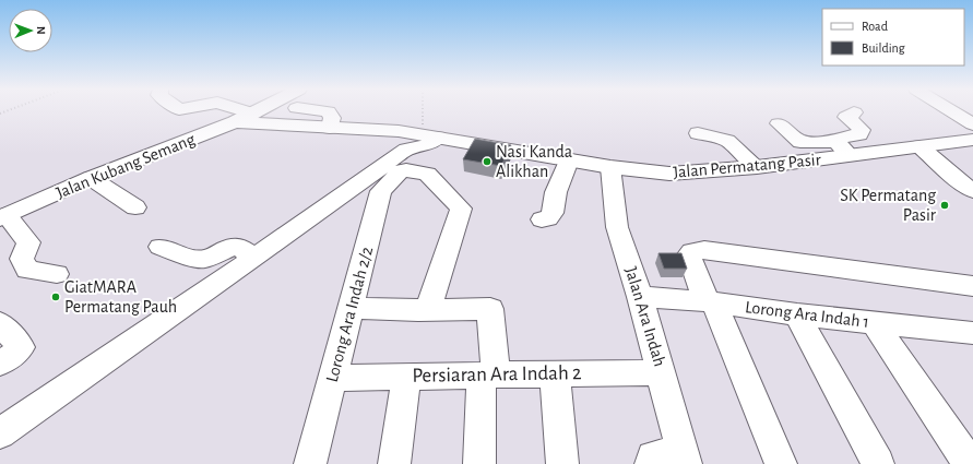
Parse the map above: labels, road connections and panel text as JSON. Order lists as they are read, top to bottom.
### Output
{
  "streets": {
    "main road": ["Jalan Kubang Semang", "Jalan Permatang Pasir"],
    "street": [
      "Lorong Ara Indah 2/2",
      "Lorong Ara Indah 1",
      "Jalan Ara Indah",
      "Persiaran Ara Indah 2"
    ]
  },
  "crossings": [
    ["Jalan Kubang Semang", "Jalan Permatang Pasir"],
    ["Jalan Permatang Pasir", "Jalan Ara Indah"],
    ["Lorong Ara Indah 2/2", "Persiaran Ara Indah 2"],
    ["Lorong Ara Indah 1", "Jalan Ara Indah"],
    ["Jalan Ara Indah", "Persiaran Ara Indah 2"]
  ],
  "places": ["Nasi Kanda Alikhan", "SK Permatang Pasir", "GiatMARA Permatang Pauh"],
  "legend": ["Road", "Building"],
  "north": "right"
}
